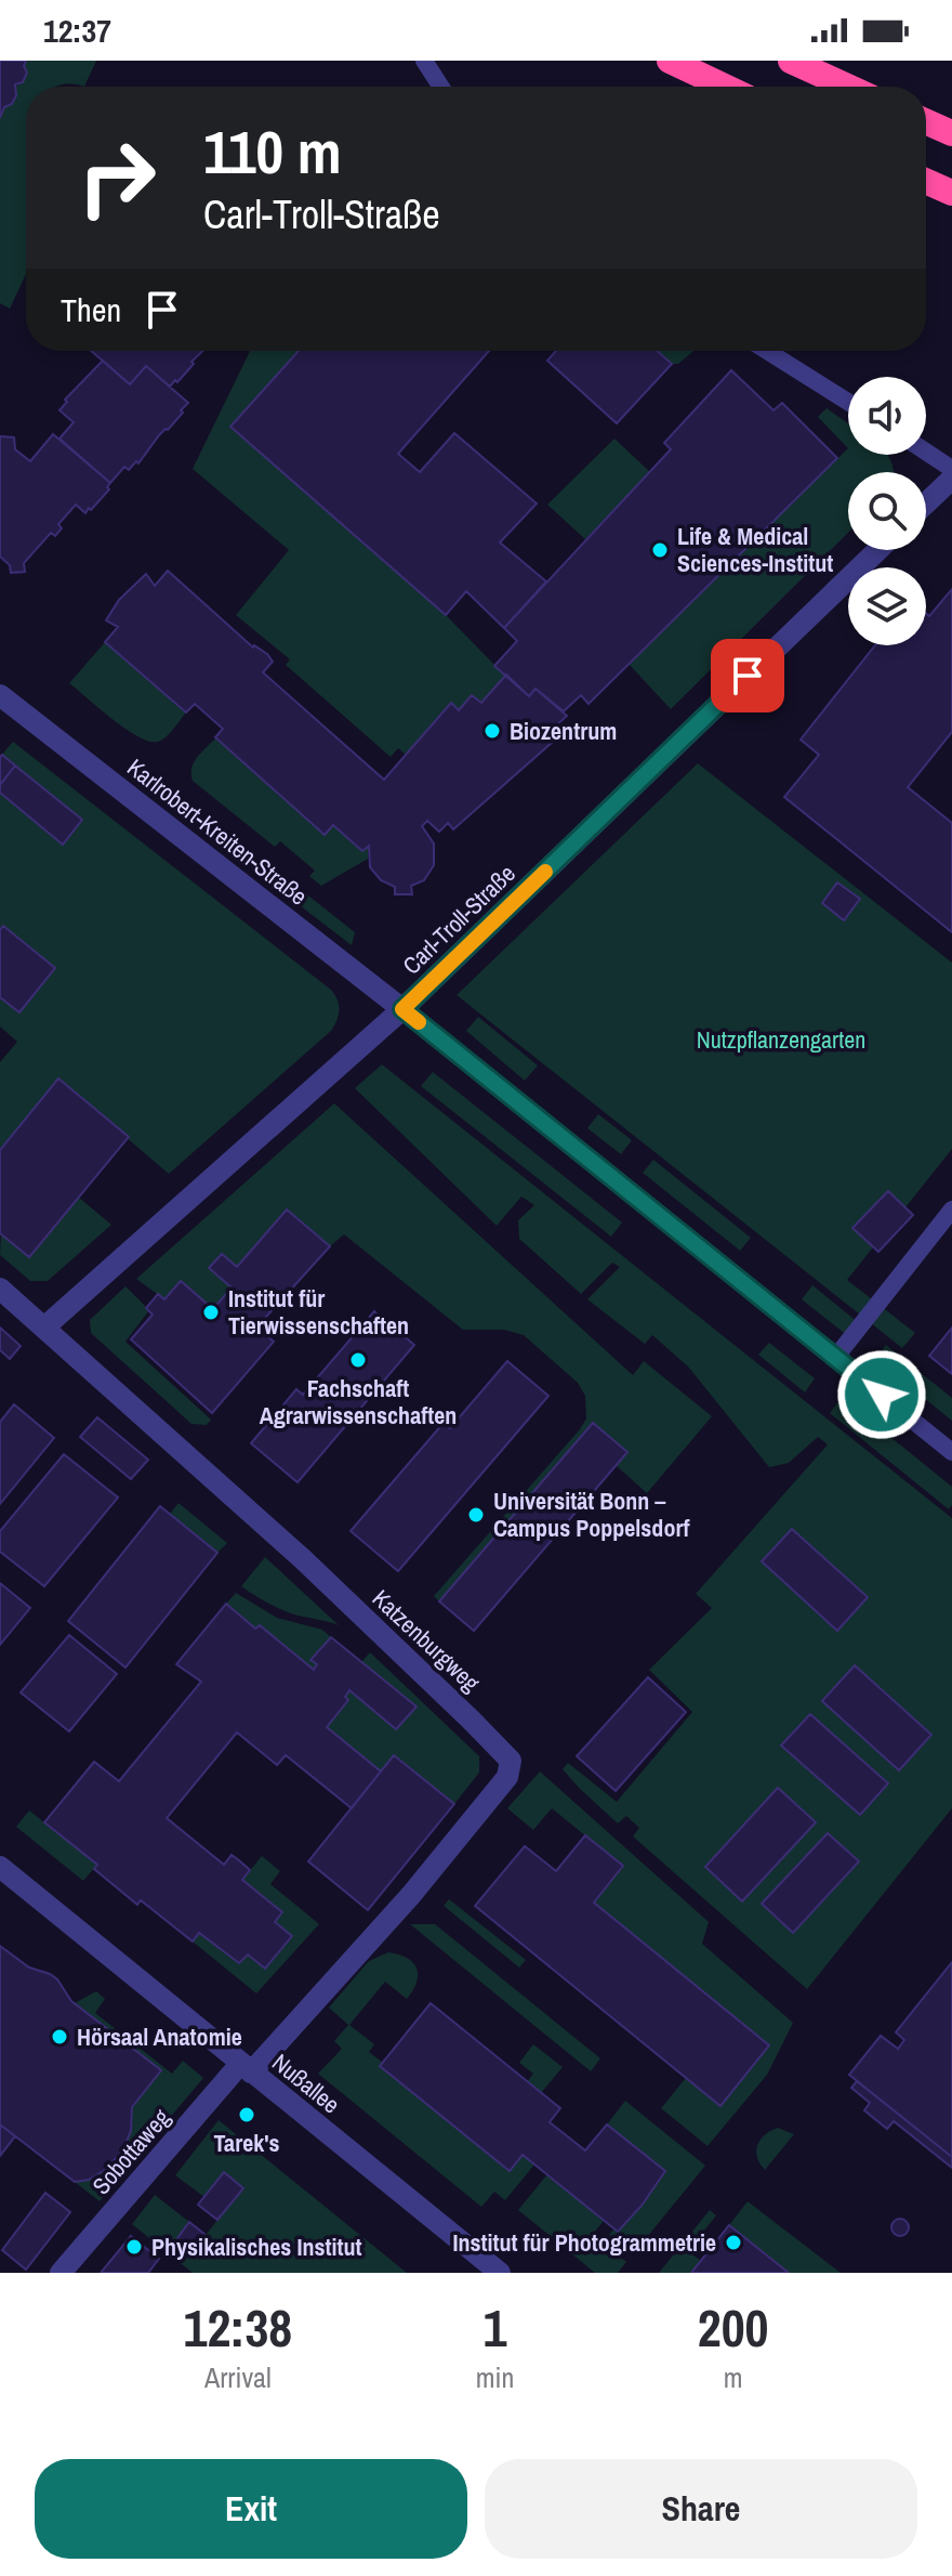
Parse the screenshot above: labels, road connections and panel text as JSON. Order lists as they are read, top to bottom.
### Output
{
  "streets": {
    "street": [
      "Karlrobert-Kreiten-Straße",
      "Carl-Troll-Straße",
      "Katzenburgweg",
      "Nußallee",
      "Sobottaweg"
    ]
  },
  "crossings": [
    ["Karlrobert-Kreiten-Straße", "Carl-Troll-Straße"],
    ["Carl-Troll-Straße", "Katzenburgweg"],
    ["Katzenburgweg", "Nußallee"],
    ["Katzenburgweg", "Sobottaweg"],
    ["Nußallee", "Sobottaweg"]
  ],
  "parks": ["Nutzpflanzengarten"],
  "places": [
    "Life & Medical Sciences-Institut",
    "Biozentrum",
    "Institut für Tierwissenschaften",
    "Fachschaft Agrarwissenschaften",
    "Universität Bonn – Campus Poppelsdorf",
    "Hörsaal Anatomie",
    "Tarek's",
    "Institut für Photogrammetrie",
    "Physikalisches Institut"
  ],
  "page": {
    "status": "12:37",
    "turn": ["110 m", "Carl-Troll-Straße"],
    "then": "Then",
    "eta": [
      "12:38",
      "Arrival",
      "1",
      "min",
      "200",
      "m"
    ],
    "buttons": ["Exit", "Share"]
  }
}
